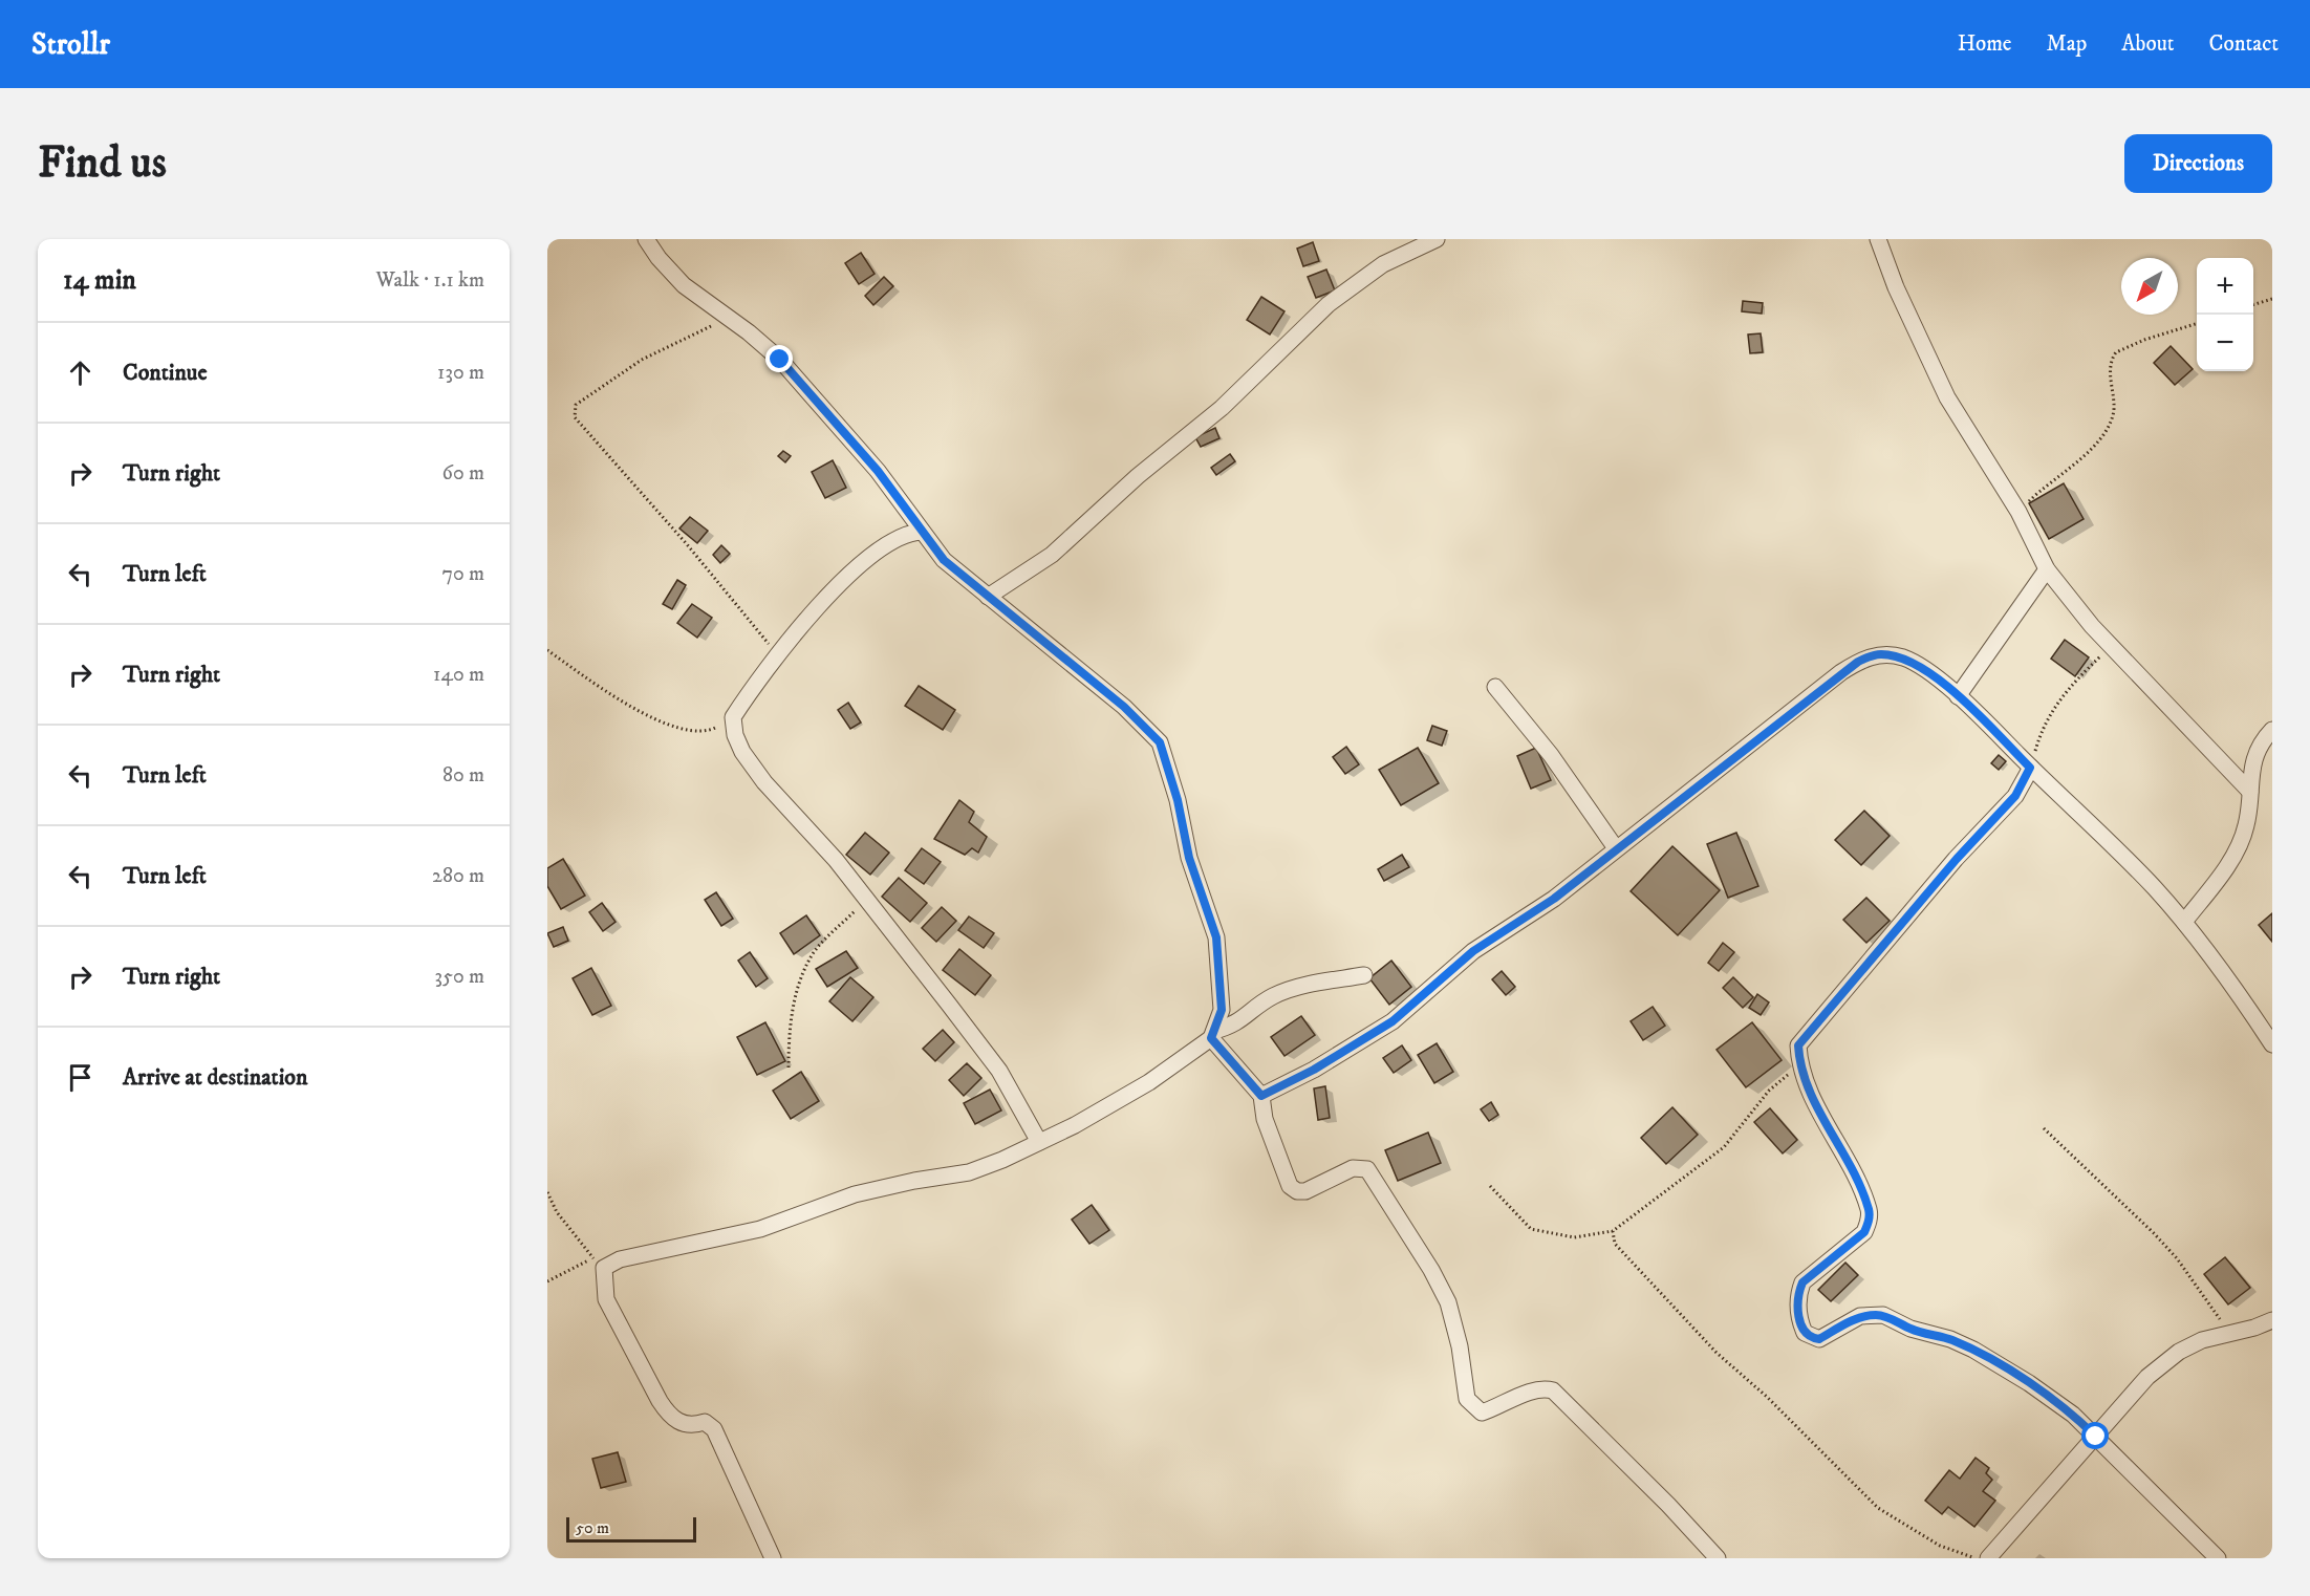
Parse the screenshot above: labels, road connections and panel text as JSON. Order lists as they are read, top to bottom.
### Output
{
  "scale_bar": "50 m",
  "north": "bottom left",
  "page": {
    "header": "Strollr",
    "nav": [
      "Home",
      "Map",
      "About",
      "Contact"
    ],
    "buttons": "Directions",
    "title": "Find us",
    "heading": ["14 min", "Walk · 1.1 km"],
    "map_buttons": ["+", "−"],
    "list": [
      ["Continue", "130 m"],
      ["Turn right", "60 m"],
      ["Turn left", "70 m"],
      ["Turn right", "140 m"],
      ["Turn left", "80 m"],
      ["Turn left", "280 m"],
      ["Turn right", "350 m"],
      "Arrive at destination"
    ],
    "scale": "50 m"
  }
}
